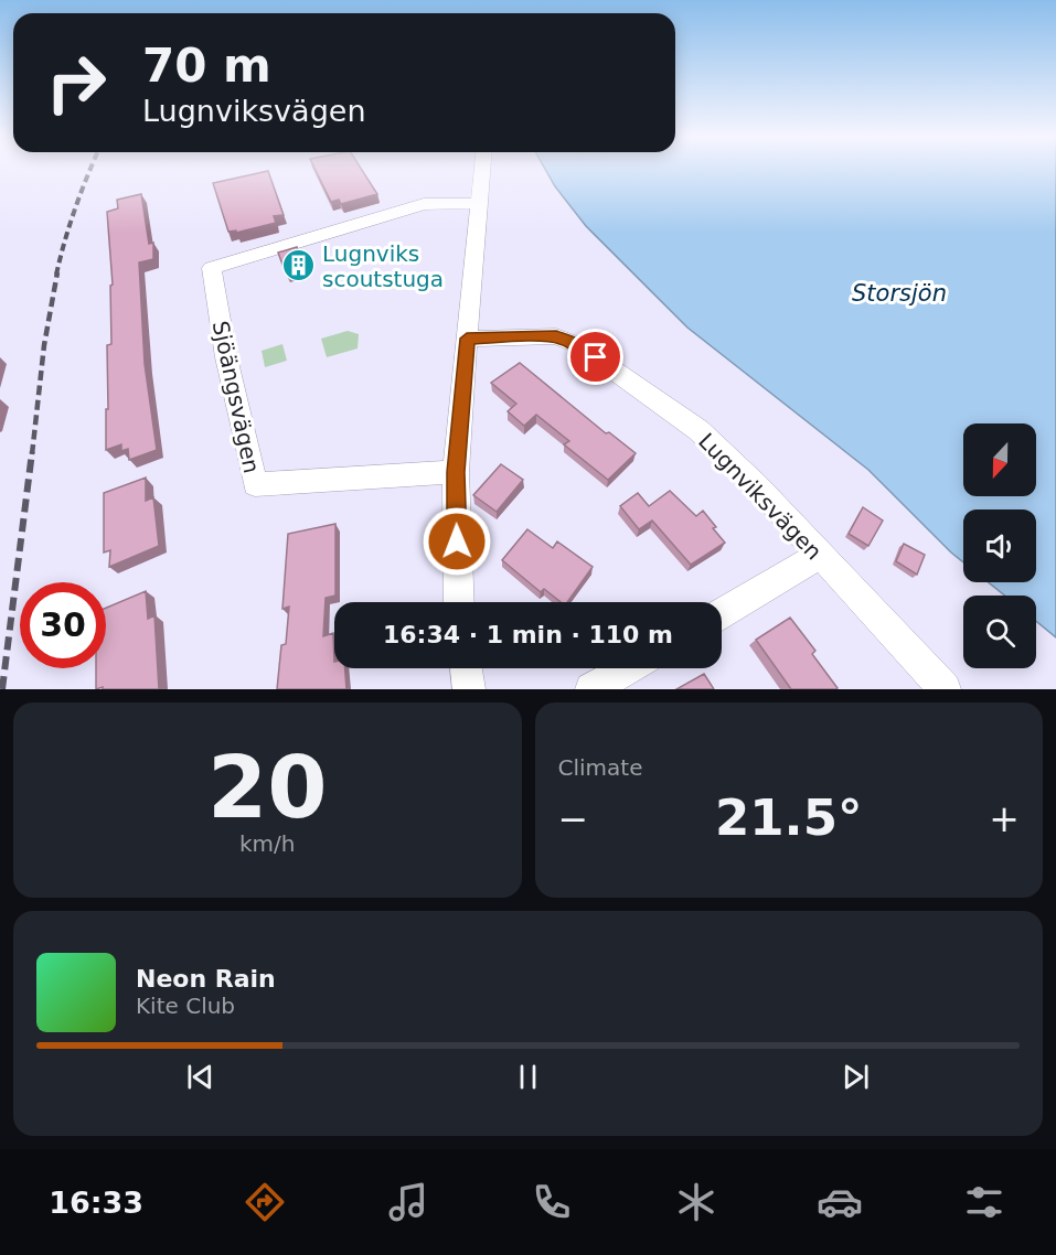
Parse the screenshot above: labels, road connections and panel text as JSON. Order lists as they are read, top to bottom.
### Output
{
  "streets": {
    "street": ["Sjöängsvägen", "Lugnviksvägen"]
  },
  "water": ["Storsjön"],
  "places": {
    "building": ["Lugnviks scoutstuga"]
  },
  "north": "bottom",
  "page": {
    "turn": ["70 m", "Lugnviksvägen"],
    "limit": "30",
    "trip": "16:34 · 1 min · 110 m",
    "tile": [
      ["20", "km/h"],
      "Climate"
    ],
    "heat": ["−", "21.5°", "+"],
    "song": ["Neon Rain", "Kite Club"],
    "tabs": "16:33"
  }
}
